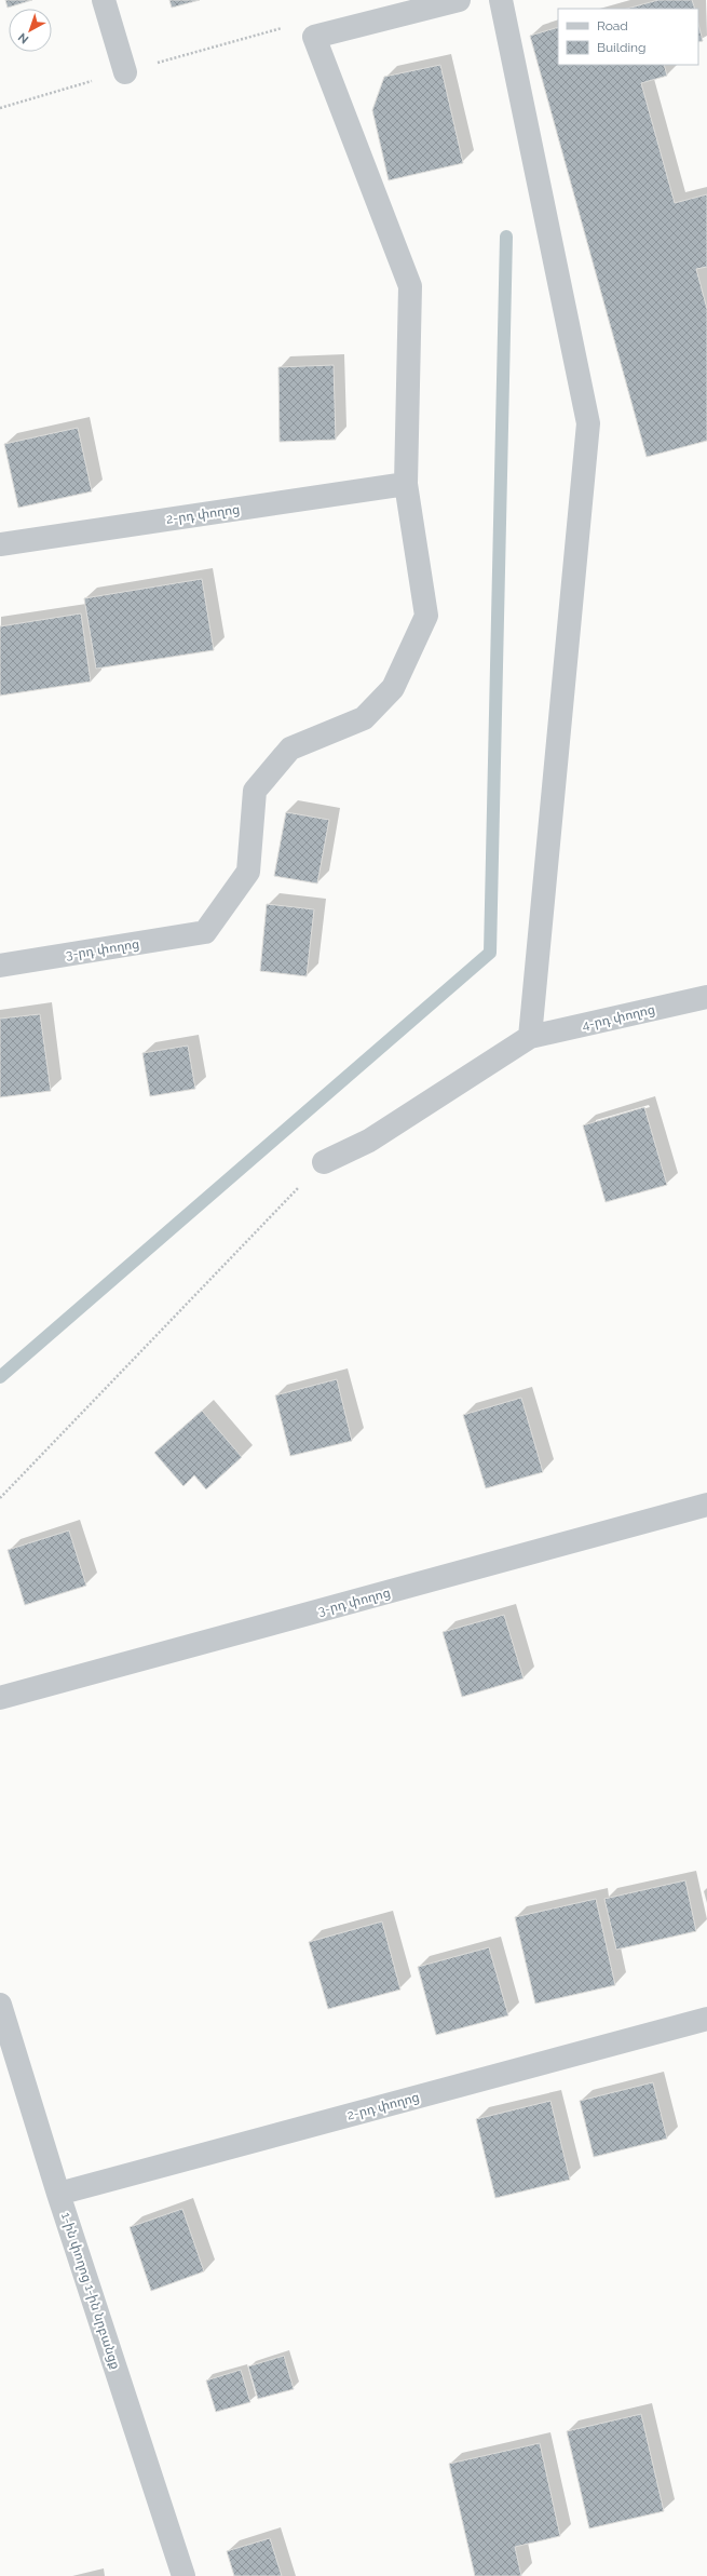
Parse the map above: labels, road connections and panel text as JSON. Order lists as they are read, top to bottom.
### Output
{
  "streets": {
    "street": [
      "2-րդ փողոց",
      "3-րդ փողոց",
      "4-րդ փողոց",
      "1-ին փողոց 1-ին նրբանցք"
    ]
  },
  "crossings": [
    ["2-րդ փողոց", "3-րդ փողոց"],
    ["2-րդ փողոց", "1-ին փողոց 1-ին նրբանցք"]
  ],
  "legend": ["Road", "Building"],
  "north": "bottom left"
}
